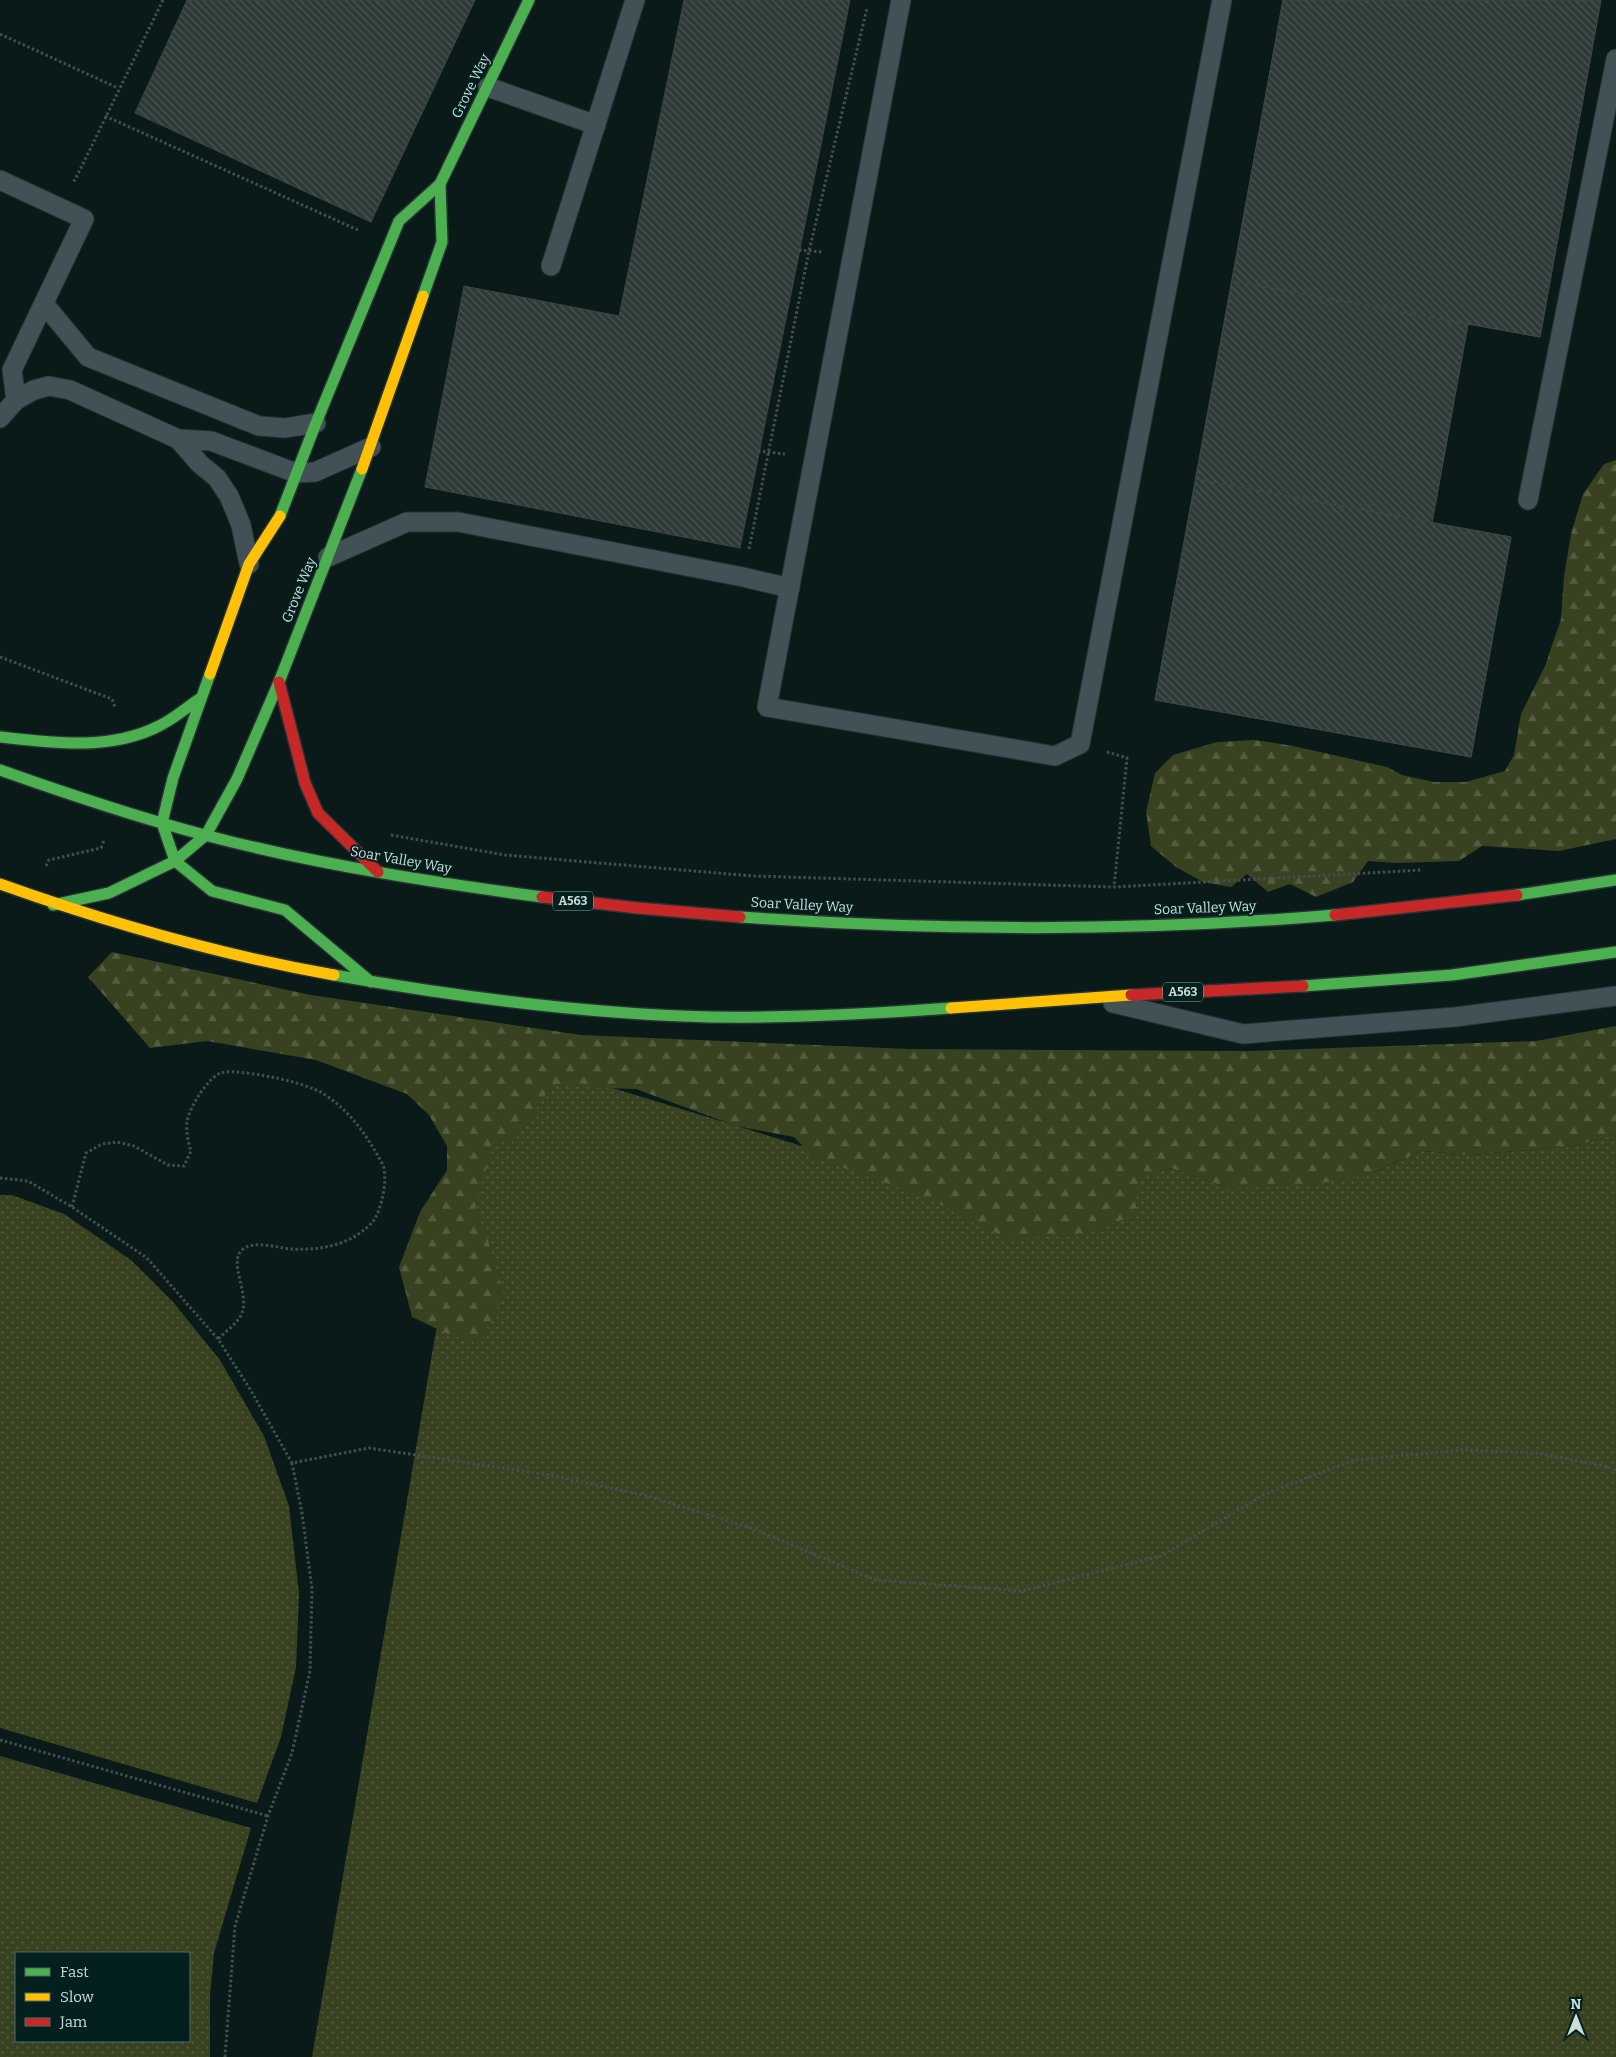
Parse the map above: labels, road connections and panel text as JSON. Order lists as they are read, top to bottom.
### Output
{
  "streets": {
    "main road": ["Grove Way", "Soar Valley Way", "A563"]
  },
  "crossings": [
    ["Grove Way", "Soar Valley Way"],
    ["Grove Way", "A563"]
  ],
  "legend": ["Fast", "Slow", "Jam"],
  "north": "top"
}
